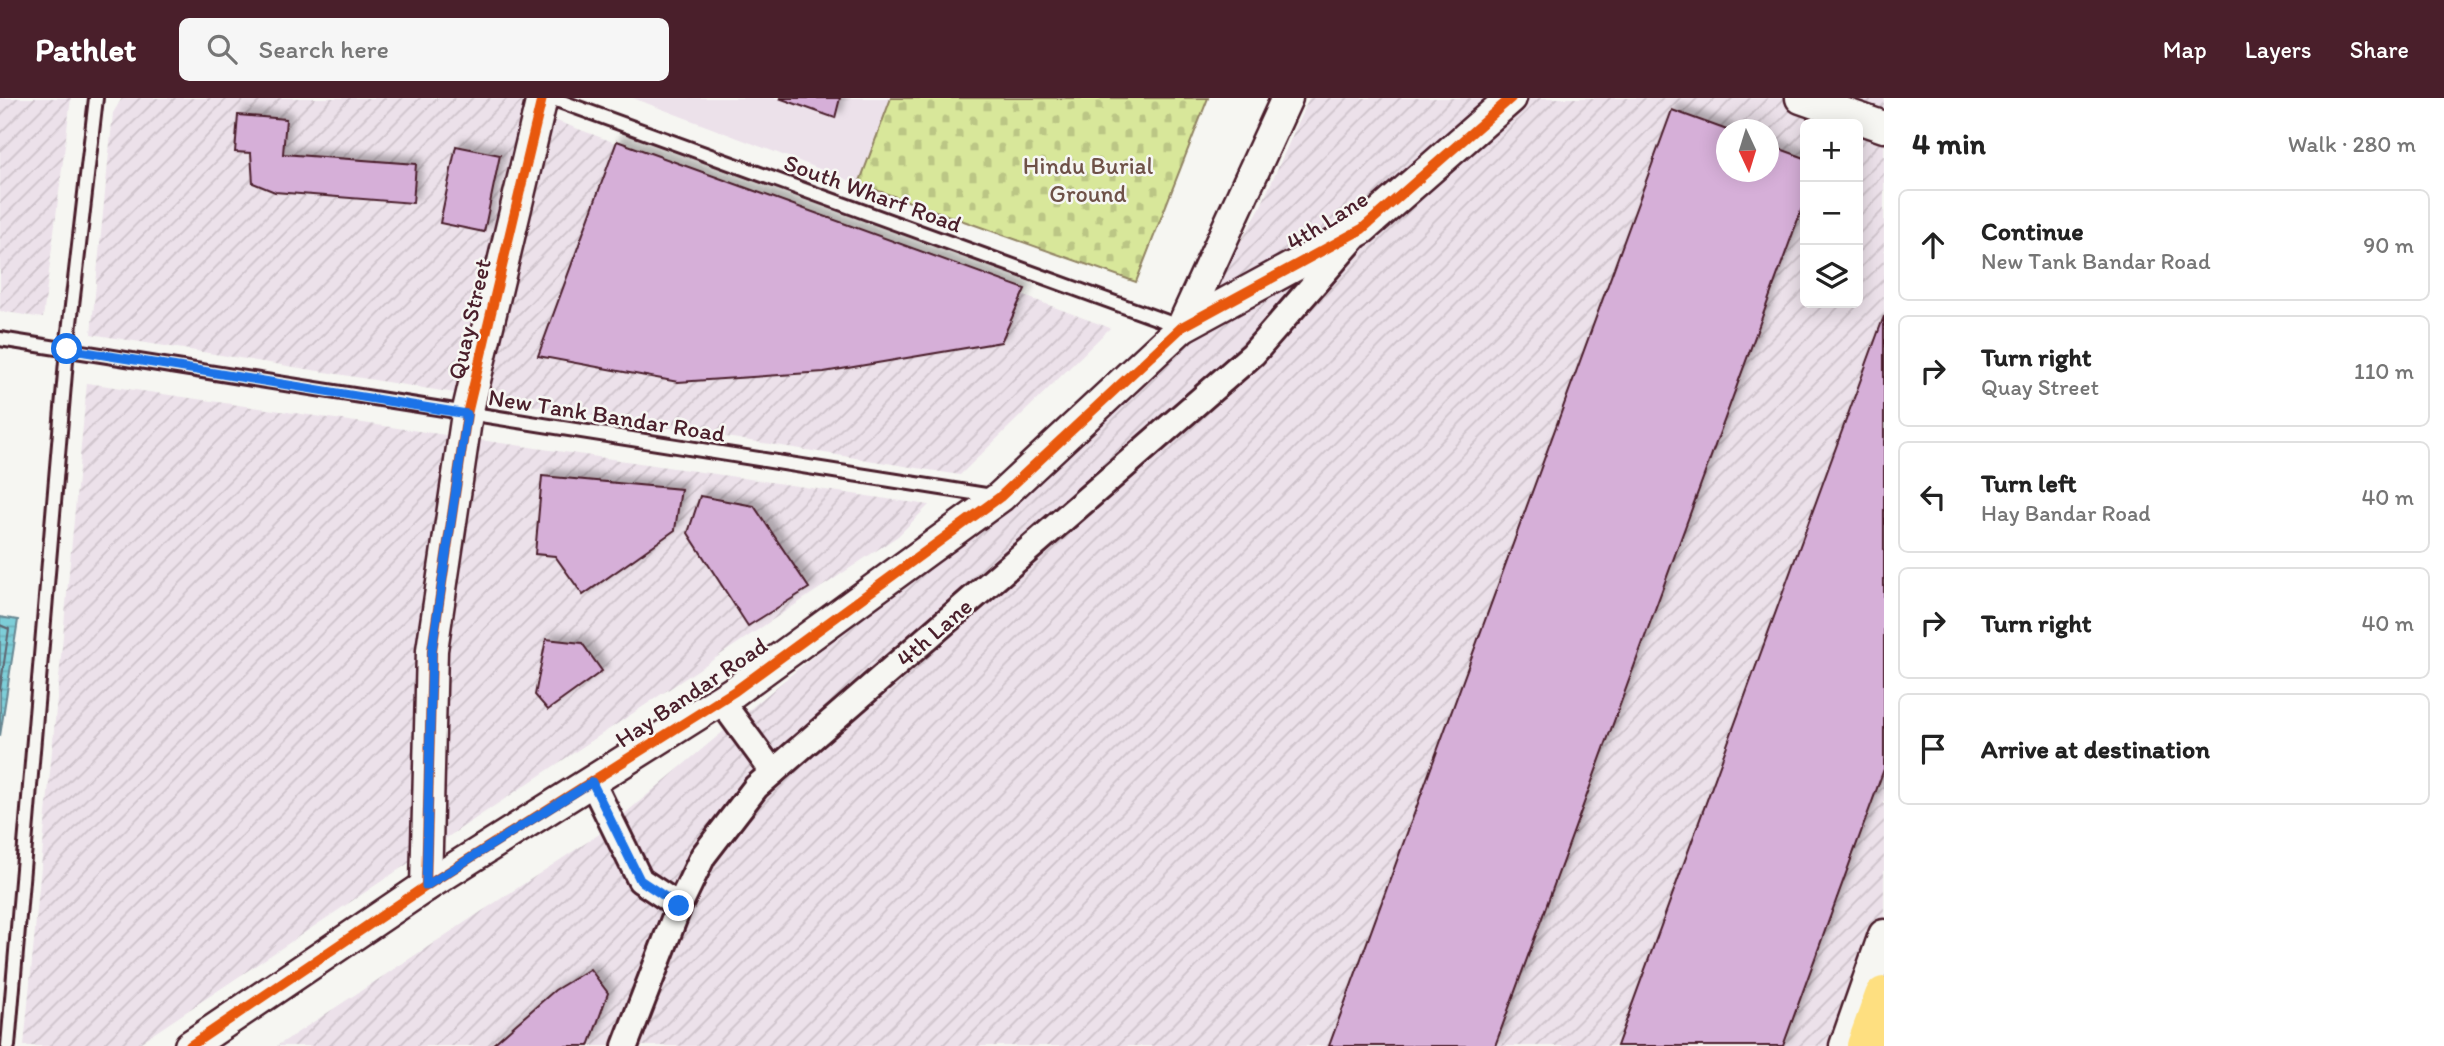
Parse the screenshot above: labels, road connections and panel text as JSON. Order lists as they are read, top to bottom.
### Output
{
  "streets": {
    "street": ["4th Lane", "Quay Street", "Hay Bandar Road"],
    "lane": ["South Wharf Road", "New Tank Bandar Road"]
  },
  "crossings": [
    ["South Wharf Road", "4th Lane"],
    ["South Wharf Road", "Hay Bandar Road"],
    ["4th Lane", "Hay Bandar Road"],
    ["Quay Street", "New Tank Bandar Road"],
    ["Quay Street", "Hay Bandar Road"],
    ["New Tank Bandar Road", "Hay Bandar Road"]
  ],
  "parks": ["Hindu Burial Ground"],
  "north": "bottom",
  "page": {
    "header": "Pathlet",
    "search": "Search here",
    "nav": ["Map", "Layers", "Share"],
    "heading": ["4 min", "Walk · 280 m"],
    "map_buttons": ["+", "−"],
    "list": [
      ["Continue", "New Tank Bandar Road", "90 m"],
      ["Turn right", "Quay Street", "110 m"],
      ["Turn left", "Hay Bandar Road", "40 m"],
      ["Turn right", "40 m"],
      "Arrive at destination"
    ]
  }
}
